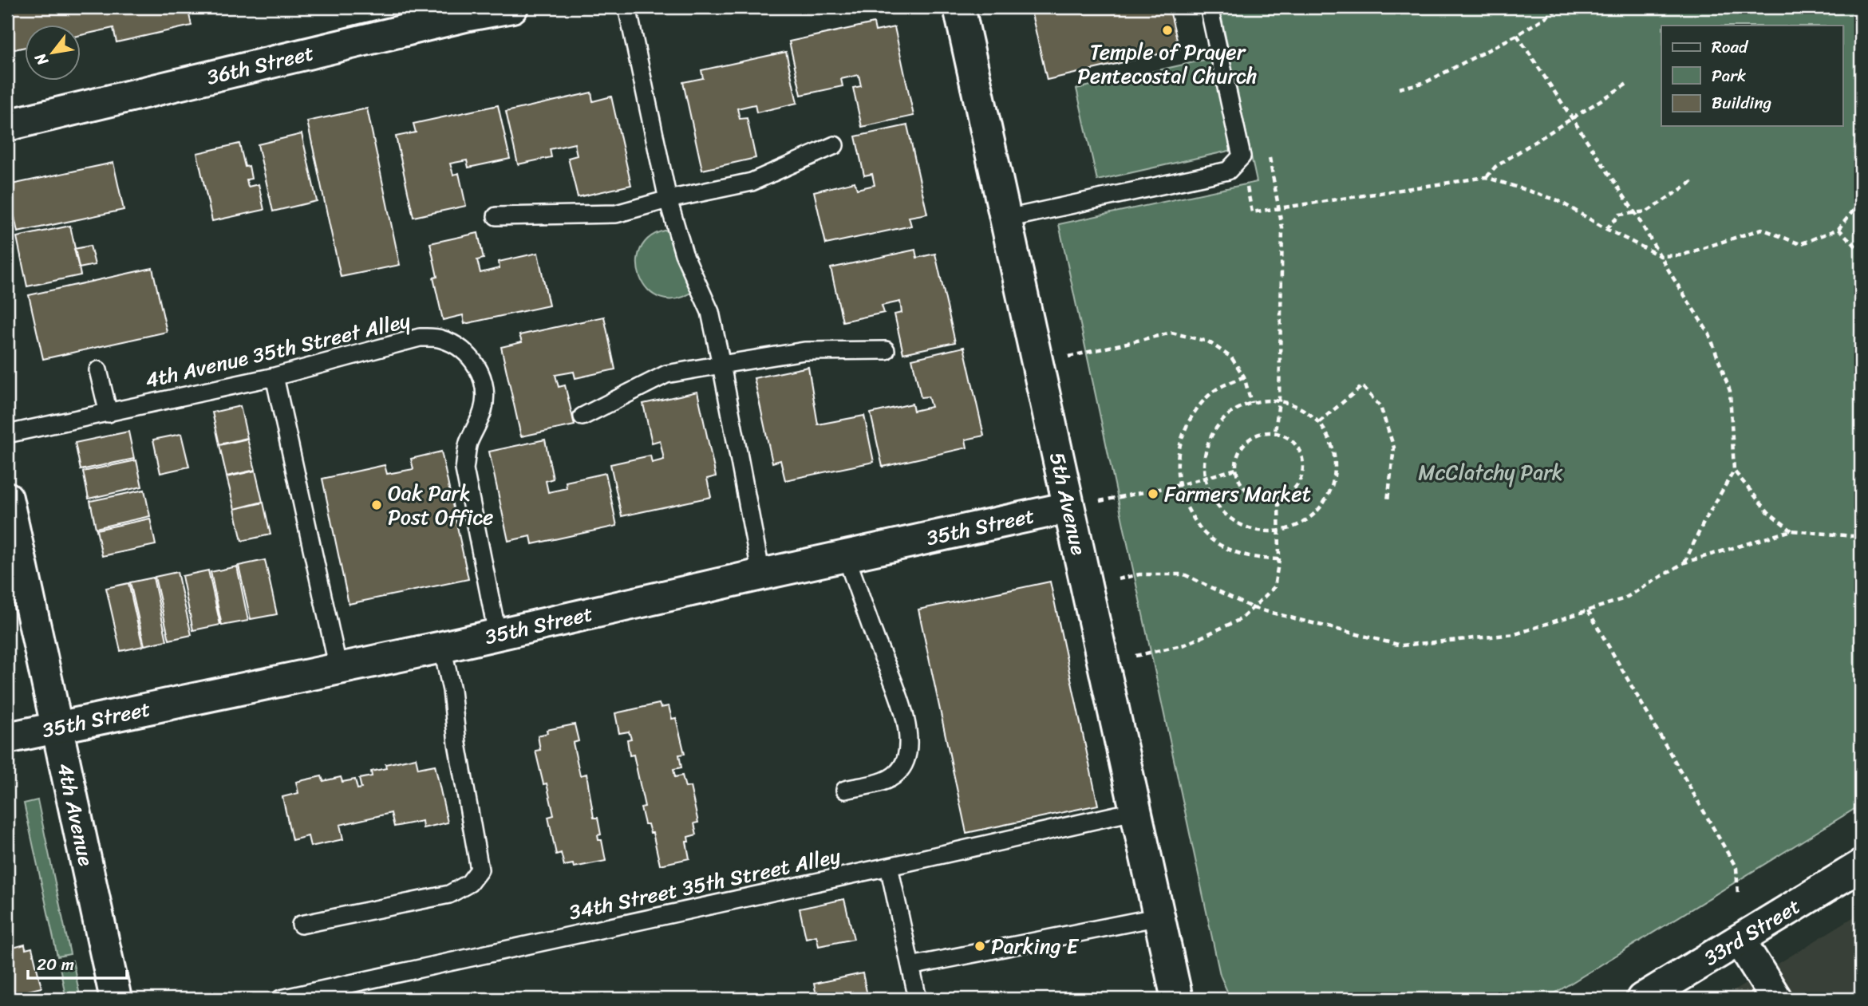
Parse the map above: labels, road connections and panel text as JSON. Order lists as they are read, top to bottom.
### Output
{
  "streets": {
    "street": [
      "36th Street",
      "5th Avenue",
      "35th Street",
      "4th Avenue",
      "33rd Street"
    ],
    "lane": ["4th Avenue 35th Street Alley", "34th Street 35th Street Alley"]
  },
  "crossings": [
    ["4th Avenue 35th Street Alley", "35th Street"],
    ["5th Avenue", "35th Street"],
    ["5th Avenue", "34th Street 35th Street Alley"],
    ["35th Street", "4th Avenue"]
  ],
  "parks": ["McClatchy Park"],
  "places": [
    "Temple of Prayer Pentecostal Church",
    "Farmers Market",
    "Oak Park Post Office",
    "Parking E"
  ],
  "legend": ["Road", "Park", "Building"],
  "scale_bar": "20 m",
  "north": "bottom left"
}
